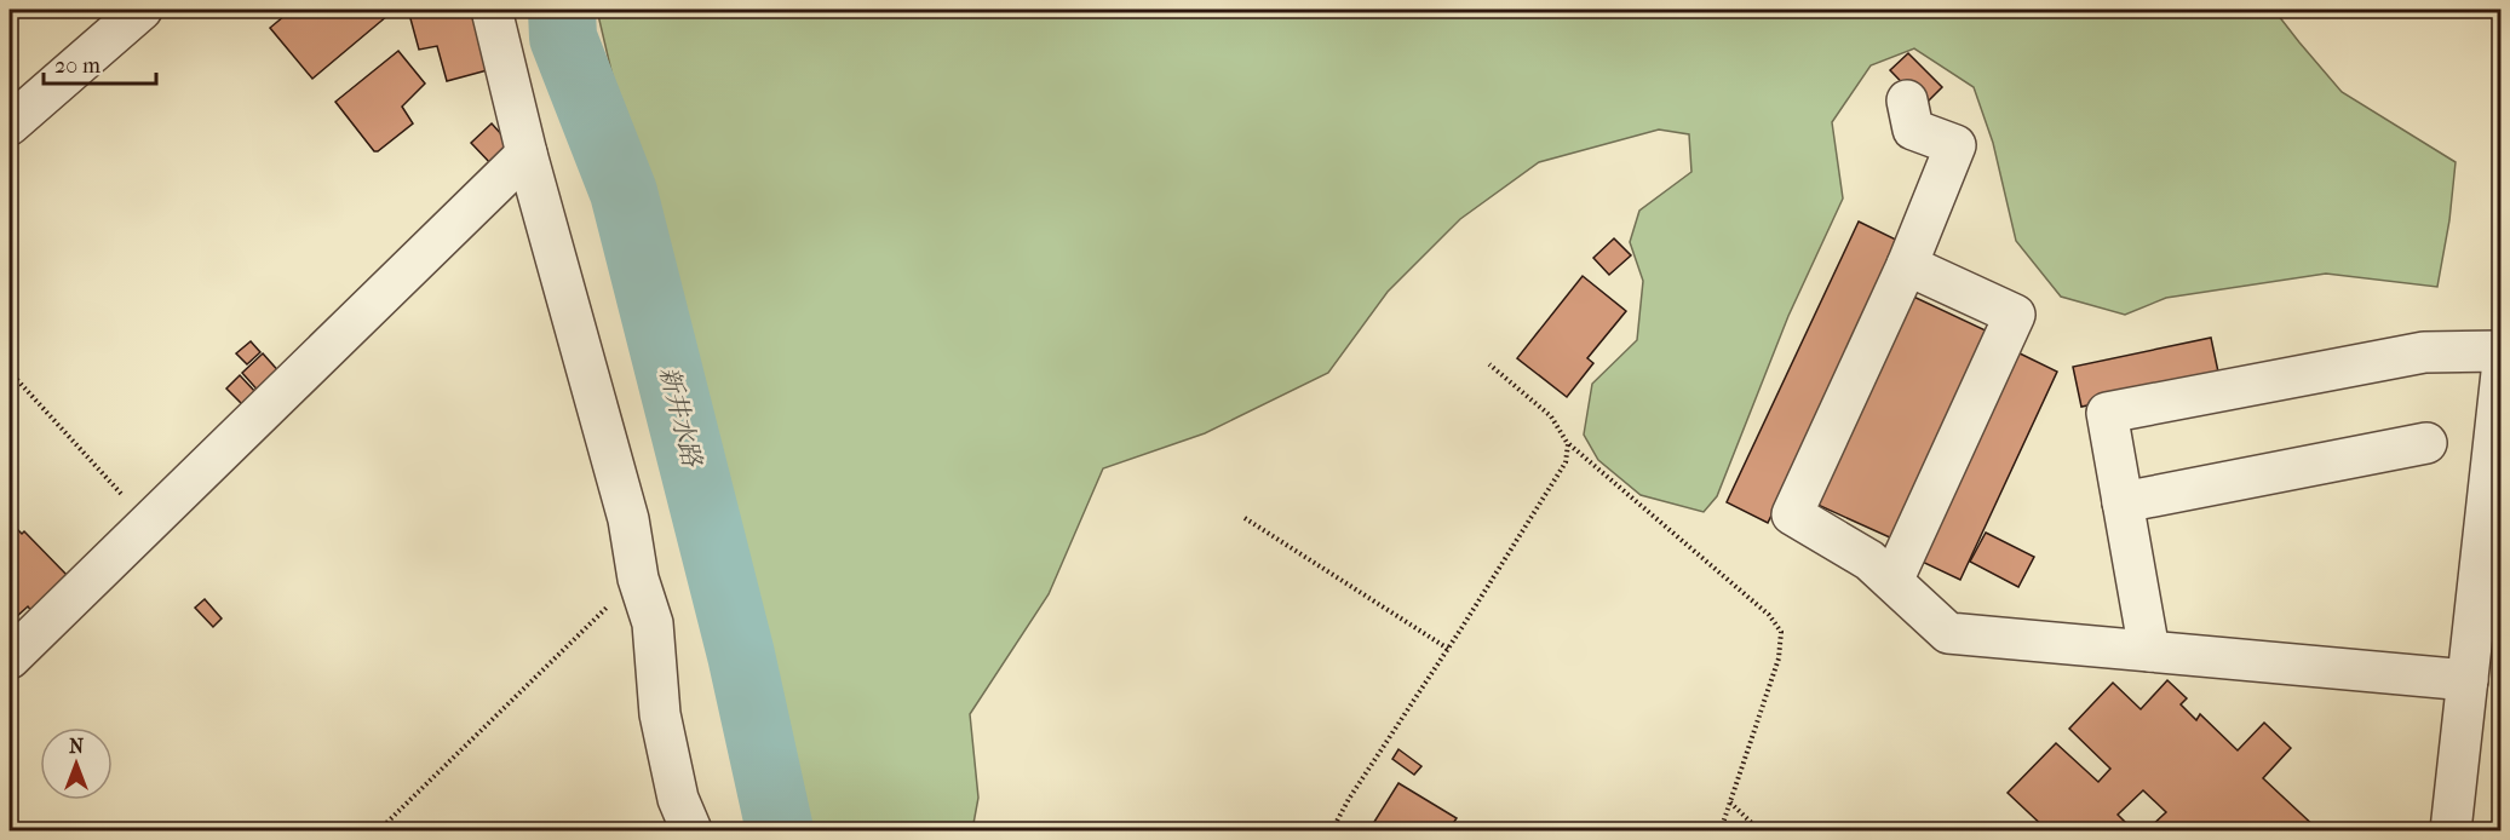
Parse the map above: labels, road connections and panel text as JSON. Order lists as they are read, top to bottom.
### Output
{
  "water": ["新井水路"],
  "scale_bar": "20 m",
  "north": "top"
}
